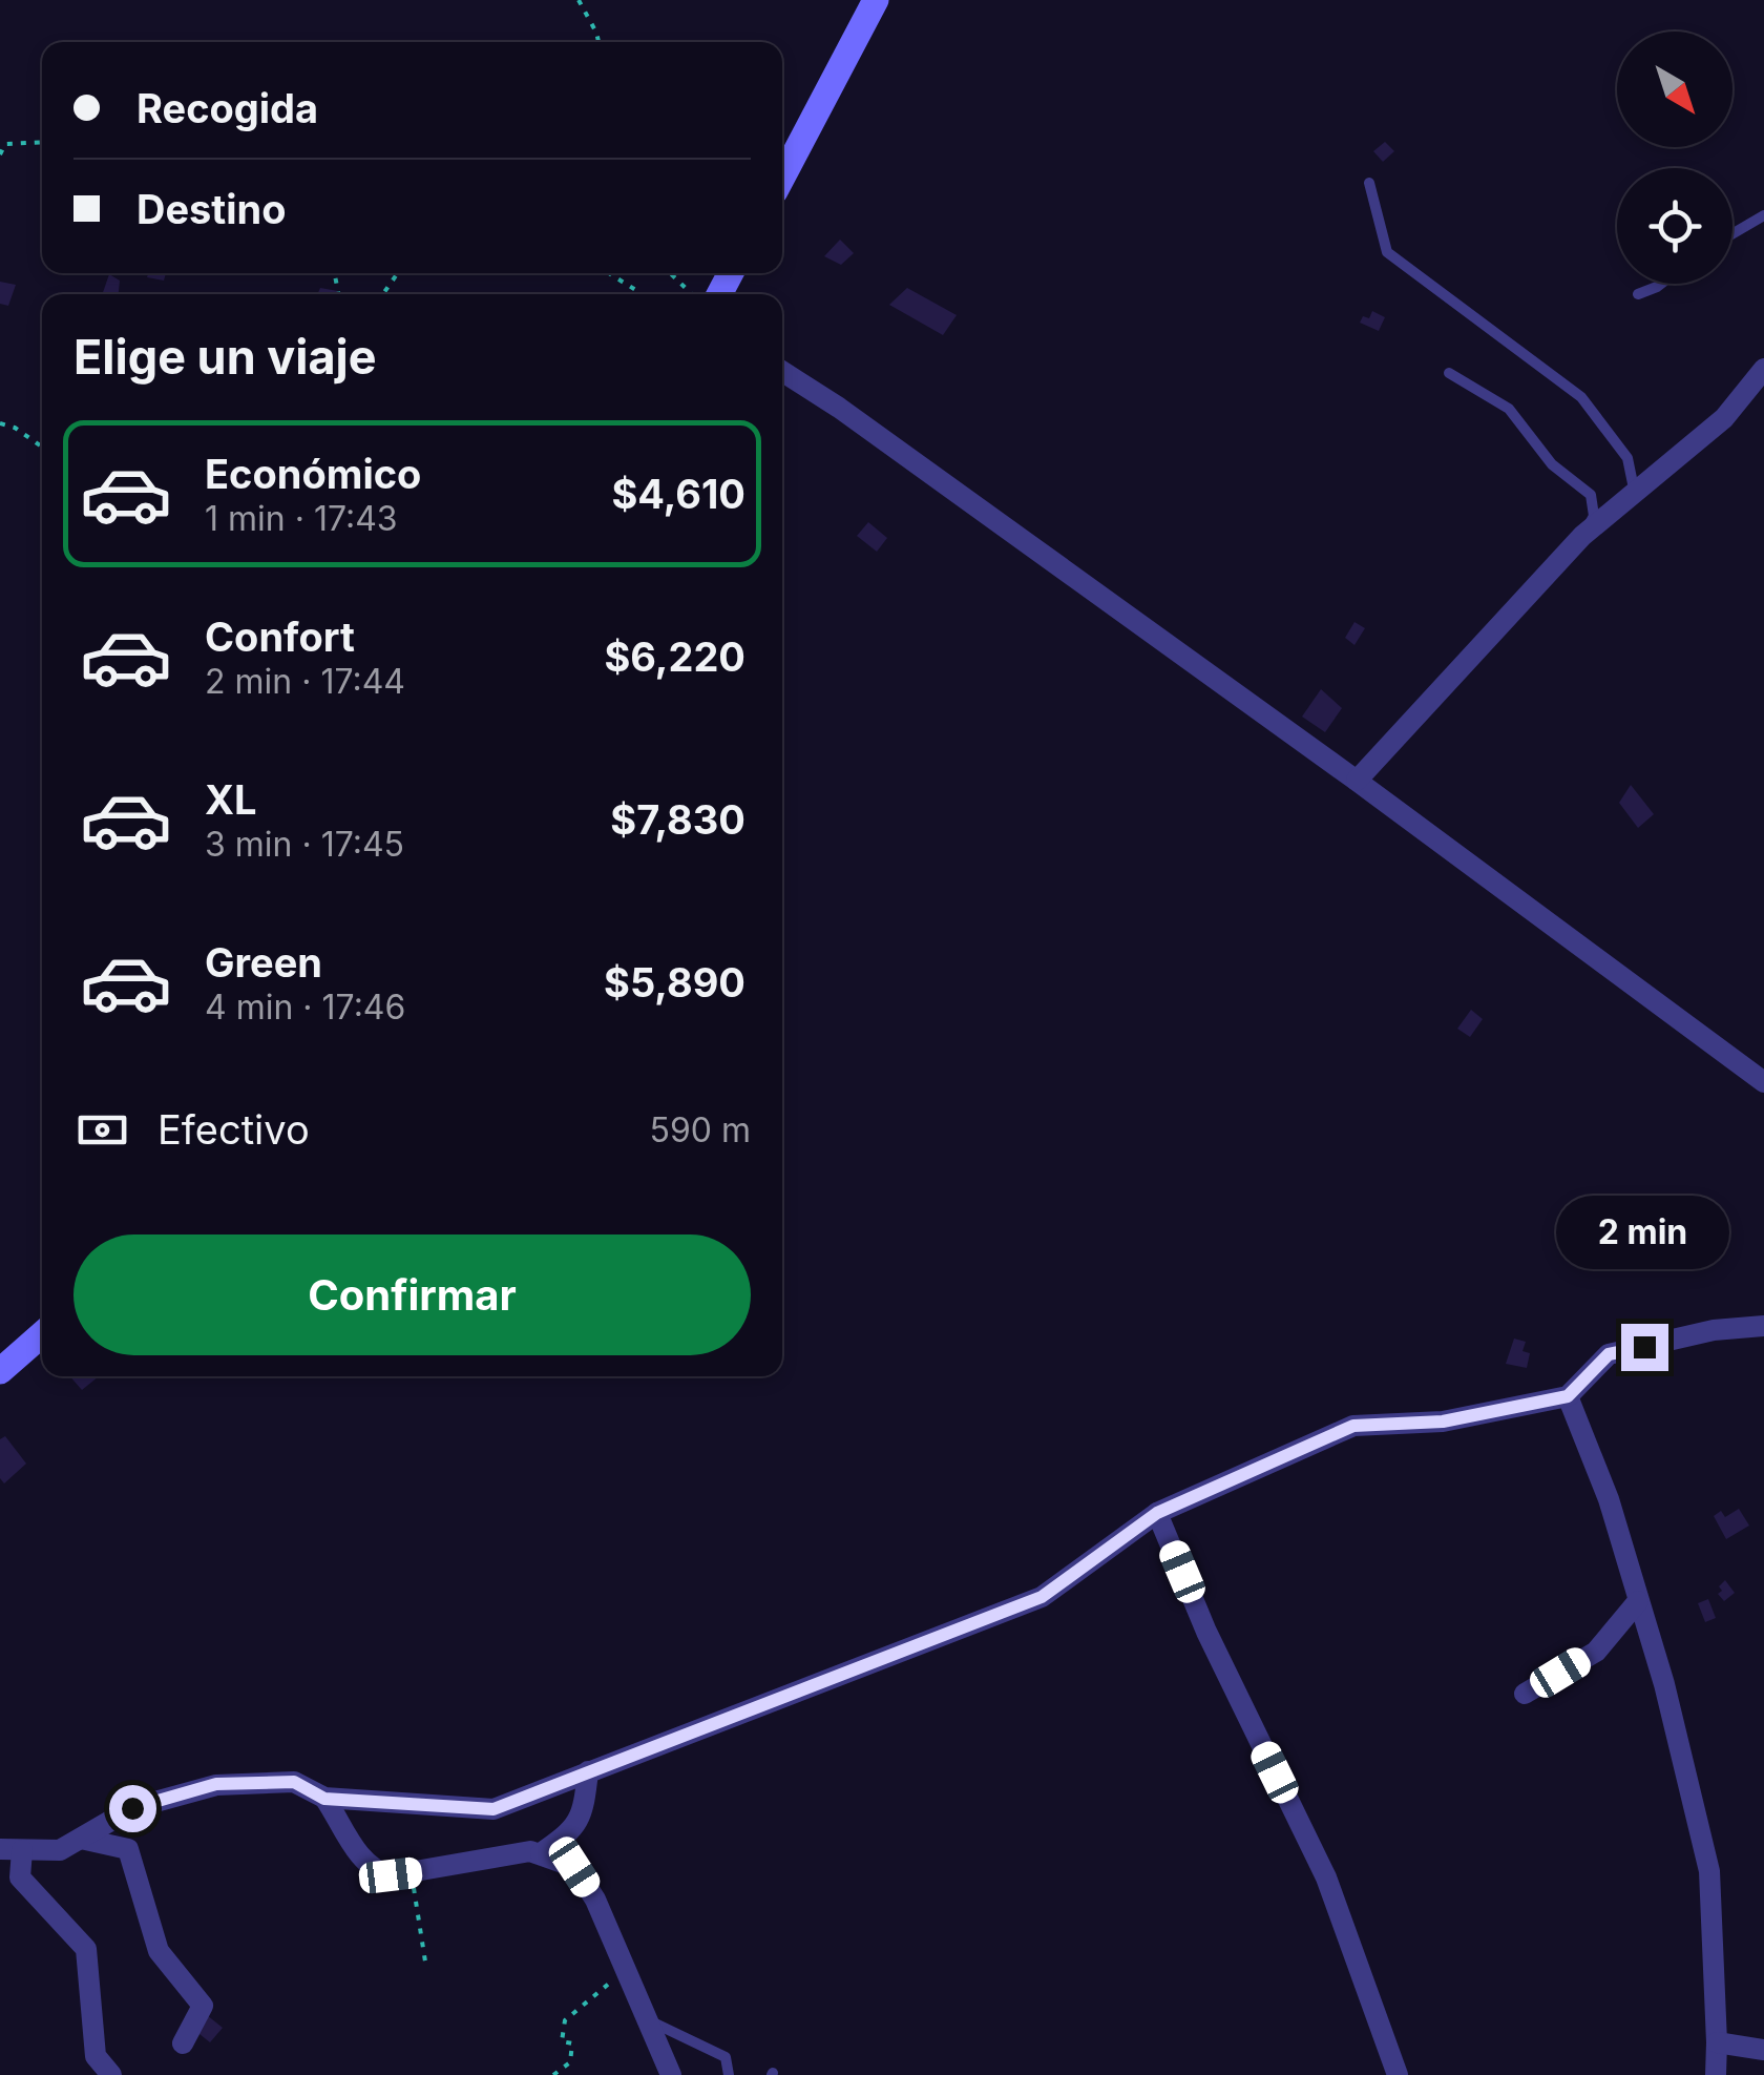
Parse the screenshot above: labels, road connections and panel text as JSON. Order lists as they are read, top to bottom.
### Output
{
  "north": "bottom right",
  "page": {
    "banner": ["Recogida", "Destino"],
    "heading": "Elige un viaje",
    "list": [
      {
        "name": "Económico",
        "note": "1 min · 17:43",
        "value": "$4,610"
      },
      {
        "name": "Confort",
        "note": "2 min · 17:44",
        "value": "$6,220"
      },
      {
        "name": "XL",
        "note": "3 min · 17:45",
        "value": "$7,830"
      },
      {
        "name": "Green",
        "note": "4 min · 17:46",
        "value": "$5,890"
      }
    ],
    "pay": ["Efectivo", "590 m"],
    "bubble": "2 min",
    "buttons": "Confirmar"
  }
}
